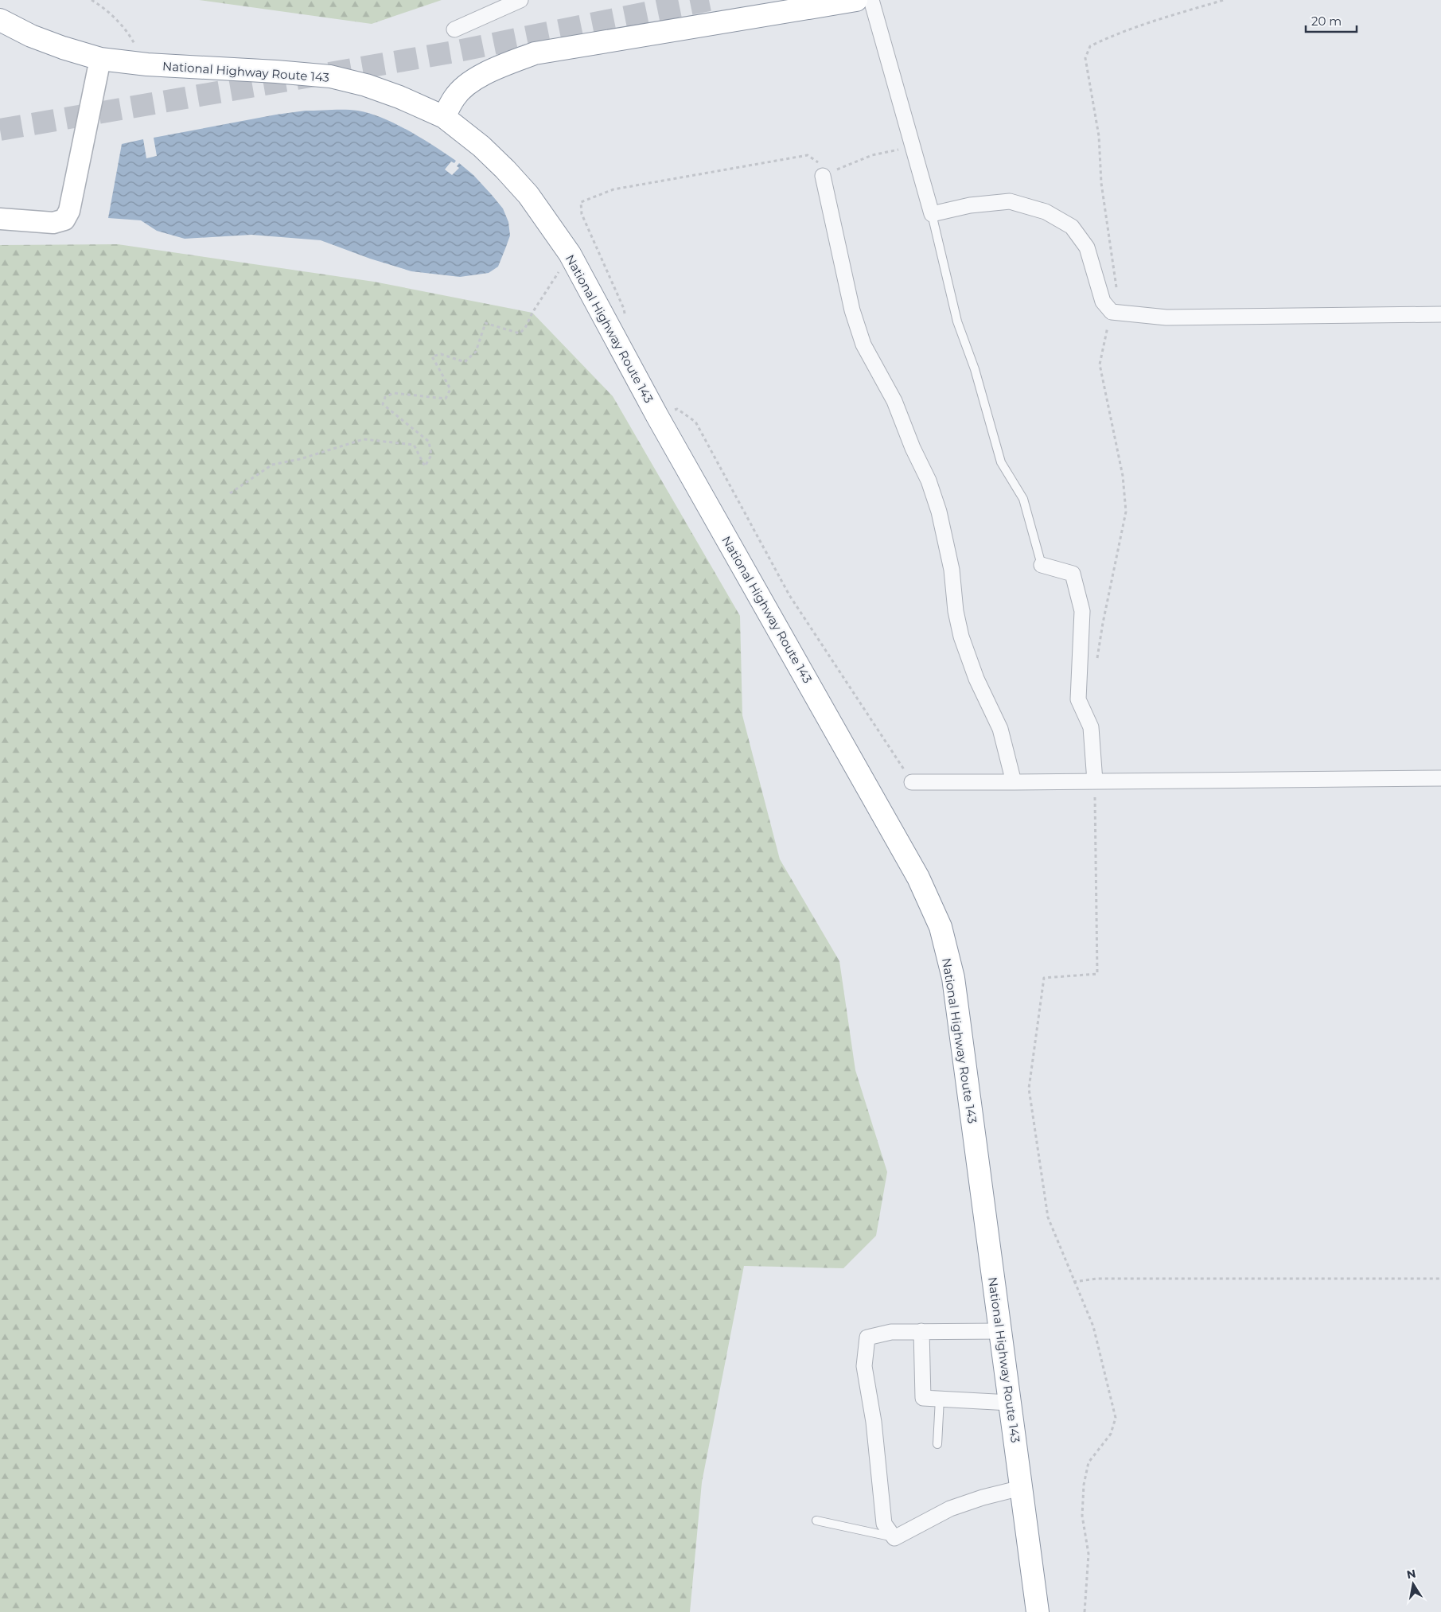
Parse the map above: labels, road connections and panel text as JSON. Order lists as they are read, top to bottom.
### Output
{
  "streets": {
    "highway": ["National Highway Route 143"]
  },
  "scale_bar": "20 m",
  "north": "top"
}
